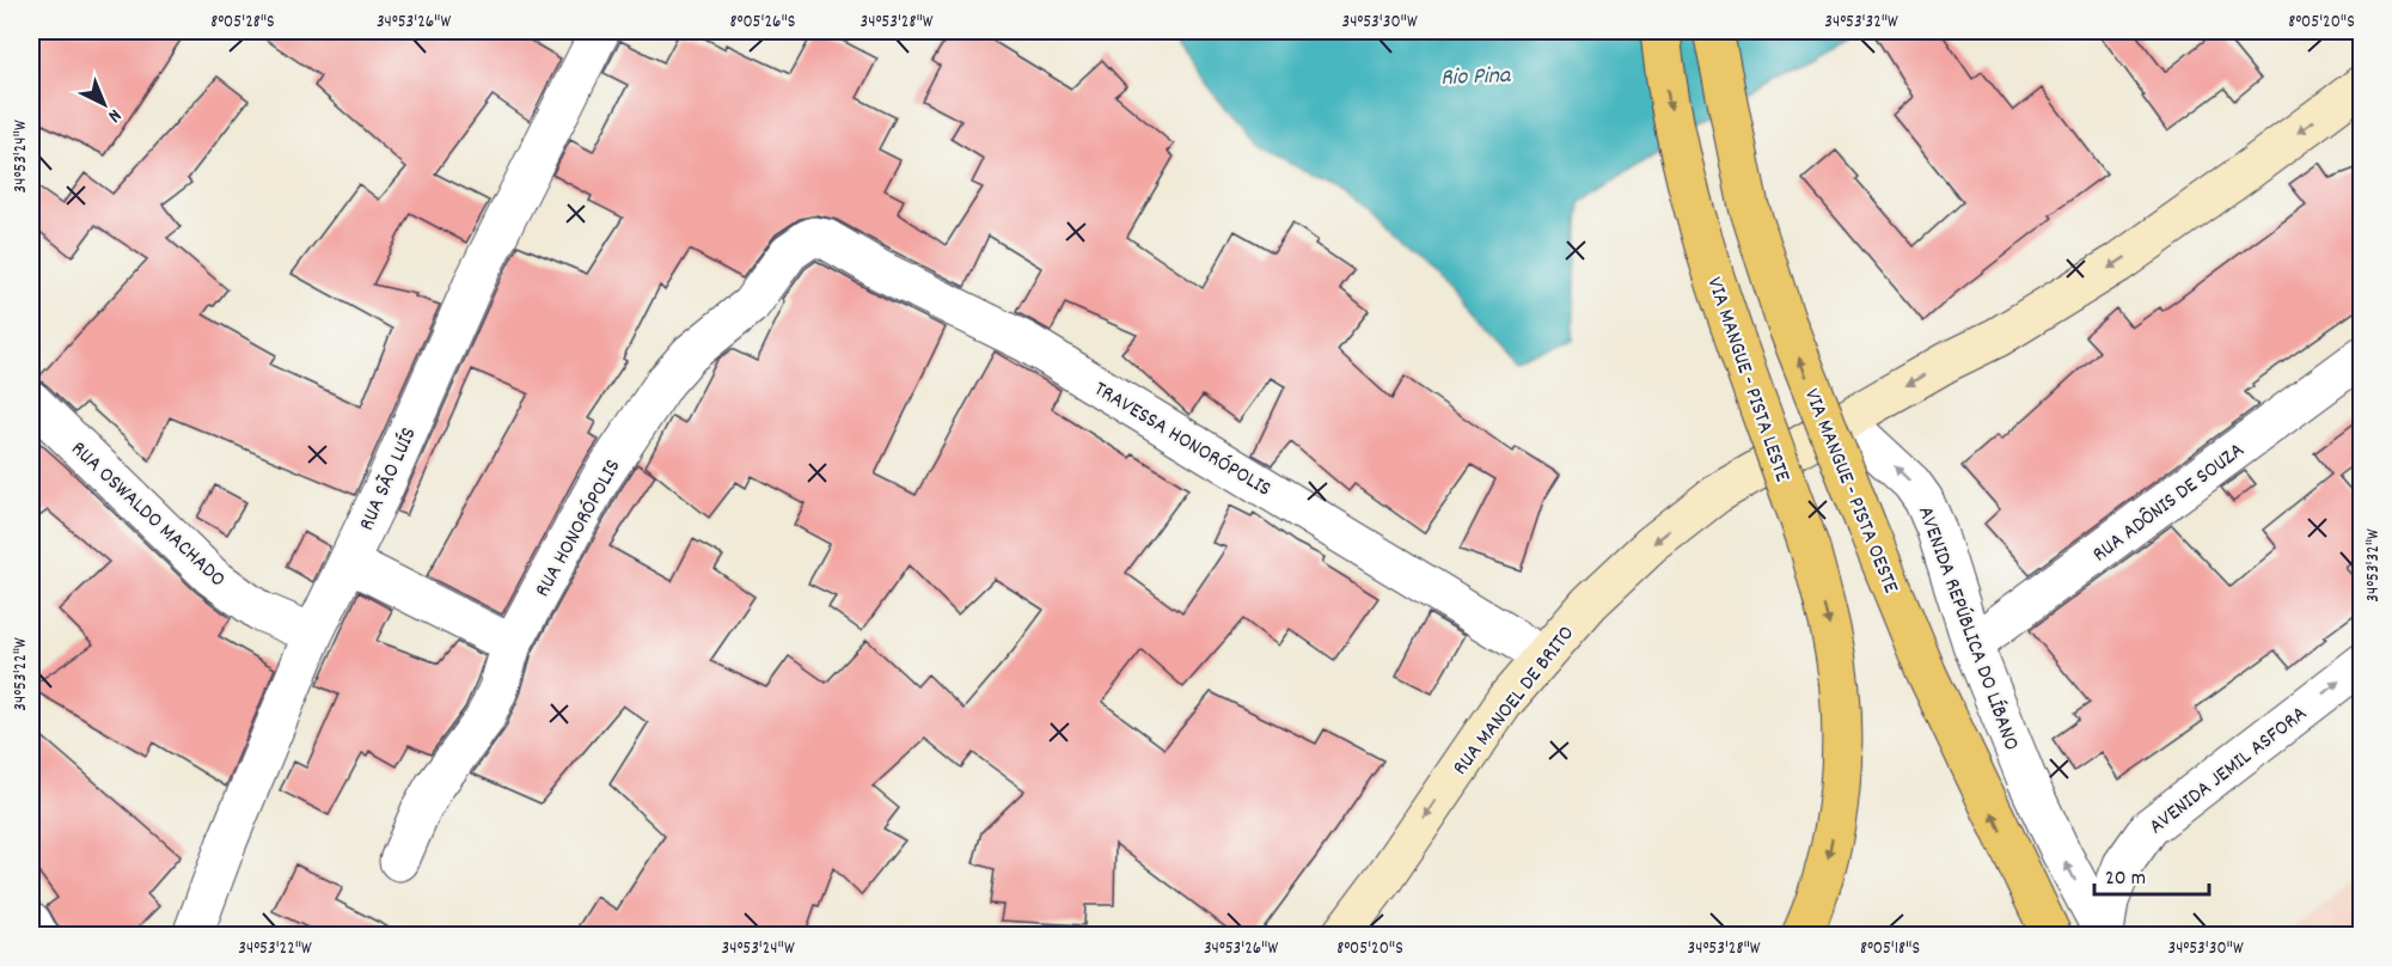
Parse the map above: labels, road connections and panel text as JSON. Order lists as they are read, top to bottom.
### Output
{
  "streets": {
    "main road": ["VIA MANGUE - PISTA LESTE", "VIA MANGUE - PISTA OESTE"],
    "street": [
      "TRAVESSA HONORÓPOLIS",
      "RUA SÃO LUÍS",
      "RUA ADÔNIS DE SOUZA",
      "RUA OSWALDO MACHADO",
      "RUA HONORÓPOLIS",
      "AVENIDA REPÚBLICA DO LÍBANO",
      "RUA MANOEL DE BRITO",
      "AVENIDA JEMIL ASFORA"
    ]
  },
  "crossings": [
    ["TRAVESSA HONORÓPOLIS", "RUA HONORÓPOLIS"],
    ["TRAVESSA HONORÓPOLIS", "RUA MANOEL DE BRITO"],
    ["RUA SÃO LUÍS", "RUA OSWALDO MACHADO"],
    ["RUA ADÔNIS DE SOUZA", "AVENIDA REPÚBLICA DO LÍBANO"],
    ["AVENIDA REPÚBLICA DO LÍBANO", "RUA MANOEL DE BRITO"],
    ["AVENIDA REPÚBLICA DO LÍBANO", "AVENIDA JEMIL ASFORA"]
  ],
  "one_way": [
    "VIA MANGUE - PISTA LESTE",
    "VIA MANGUE - PISTA OESTE",
    "AVENIDA REPÚBLICA DO LÍBANO",
    "RUA MANOEL DE BRITO",
    "AVENIDA JEMIL ASFORA"
  ],
  "water": ["Rio Pina"],
  "scale_bar": "20 m",
  "north": "bottom right",
  "coordinates": [
    "8°05'28\"S",
    "34°53'26\"W",
    "8°05'26\"S",
    "34°53'28\"W",
    "34°53'30\"W",
    "34°53'32\"W",
    "8°05'20\"S",
    "34°53'24\"W",
    "34°53'22\"W",
    "8°05'18\"S"
  ]
}
